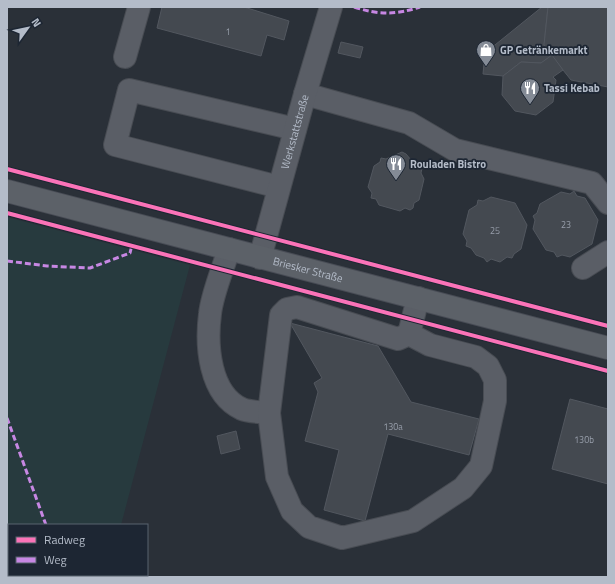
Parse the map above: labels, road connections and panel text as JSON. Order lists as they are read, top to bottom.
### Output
{
  "streets": {
    "main road": ["Briesker Straße"],
    "street": ["Werkstattstraße"]
  },
  "crossings": [
    ["Werkstattstraße", "Briesker Straße"]
  ],
  "places": {
    "shop": ["GP Getränkemarkt"],
    "restaurant": ["Tassi Kebab", "Rouladen Bistro"]
  },
  "house_numbers": [
    "1",
    "23",
    "25",
    "130a",
    "130b"
  ],
  "legend": ["Radweg", "Weg"],
  "north": "top right"
}
